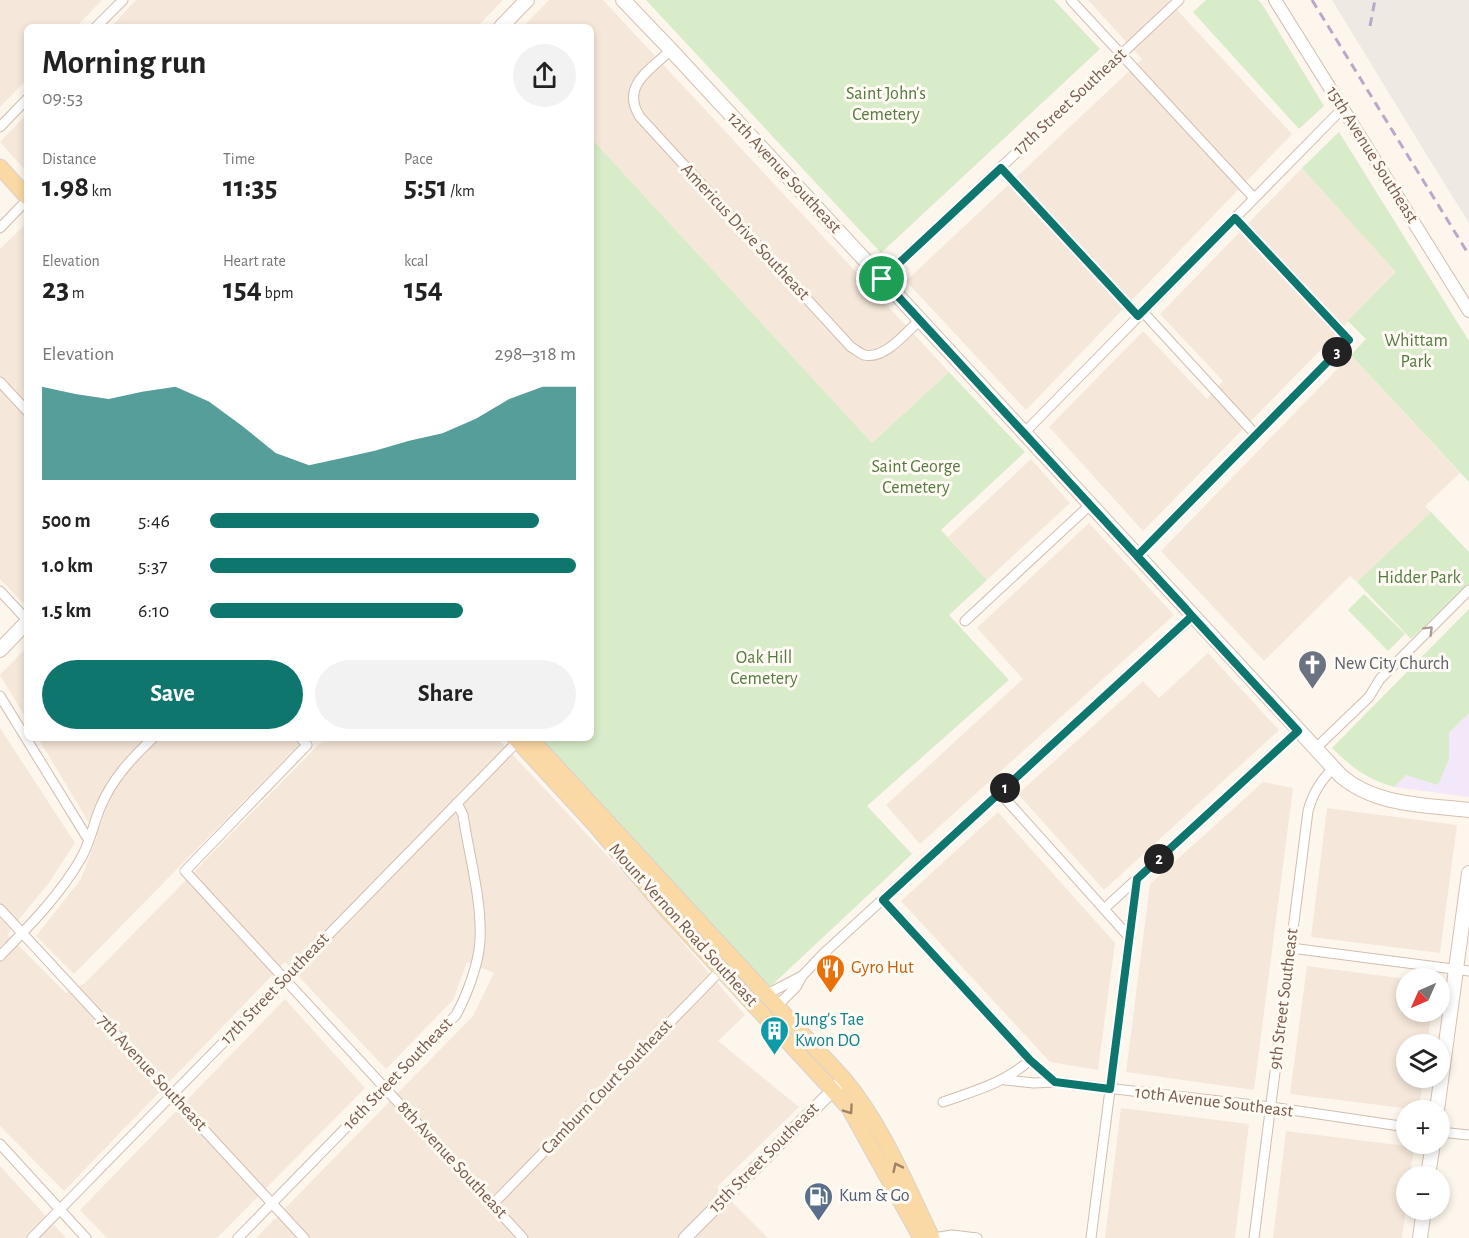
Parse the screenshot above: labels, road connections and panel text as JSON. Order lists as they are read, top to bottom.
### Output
{
  "streets": {
    "main road": ["12th Avenue Southeast", "Mount Vernon Road Southeast"],
    "street": [
      "17th Street Southeast",
      "15th Avenue Southeast",
      "Americus Drive Southeast",
      "9th Street Southeast",
      "7th Avenue Southeast",
      "16th Street Southeast",
      "Camburn Court Southeast",
      "10th Avenue Southeast",
      "15th Street Southeast",
      "8th Avenue Southeast"
    ]
  },
  "crossings": [
    ["17th Street Southeast", "12th Avenue Southeast"],
    ["17th Street Southeast", "7th Avenue Southeast"],
    ["17th Street Southeast", "16th Street Southeast"],
    ["17th Street Southeast", "8th Avenue Southeast"],
    ["12th Avenue Southeast", "Americus Drive Southeast"],
    ["12th Avenue Southeast", "9th Street Southeast"],
    ["Mount Vernon Road Southeast", "Camburn Court Southeast"],
    ["Mount Vernon Road Southeast", "15th Street Southeast"],
    ["9th Street Southeast", "10th Avenue Southeast"],
    ["7th Avenue Southeast", "16th Street Southeast"],
    ["16th Street Southeast", "8th Avenue Southeast"],
    ["Camburn Court Southeast", "8th Avenue Southeast"]
  ],
  "parks": [
    "Saint John's Cemetery",
    "Whittam Park",
    "Saint George Cemetery",
    "Hidder Park",
    "Oak Hill Cemetery"
  ],
  "places": {
    "church": ["New City Church"],
    "restaurant": ["Gyro Hut"],
    "building": ["Jung's Tae Kwon DO"],
    "fuel station": ["Kum & Go"]
  },
  "north": "bottom left",
  "page": {
    "heading": ["Morning run", "09:53"],
    "stats": [
      ["Distance", "1.98 km"],
      ["Time", "11:35"],
      ["Pace", "5:51 /km"],
      ["Elevation", "23 m"],
      ["Heart rate", "154 bpm"],
      ["kcal", "154"]
    ],
    "chart": ["Elevation", "298–318 m"],
    "pins": ["3", "1", "2"],
    "list": [
      {
        "name": "500 m",
        "note": "5:46"
      },
      {
        "name": "1.0 km",
        "note": "5:37"
      },
      {
        "name": "1.5 km",
        "note": "6:10"
      }
    ],
    "buttons": ["Save", "Share"],
    "map_buttons": ["+", "−"]
  }
}
